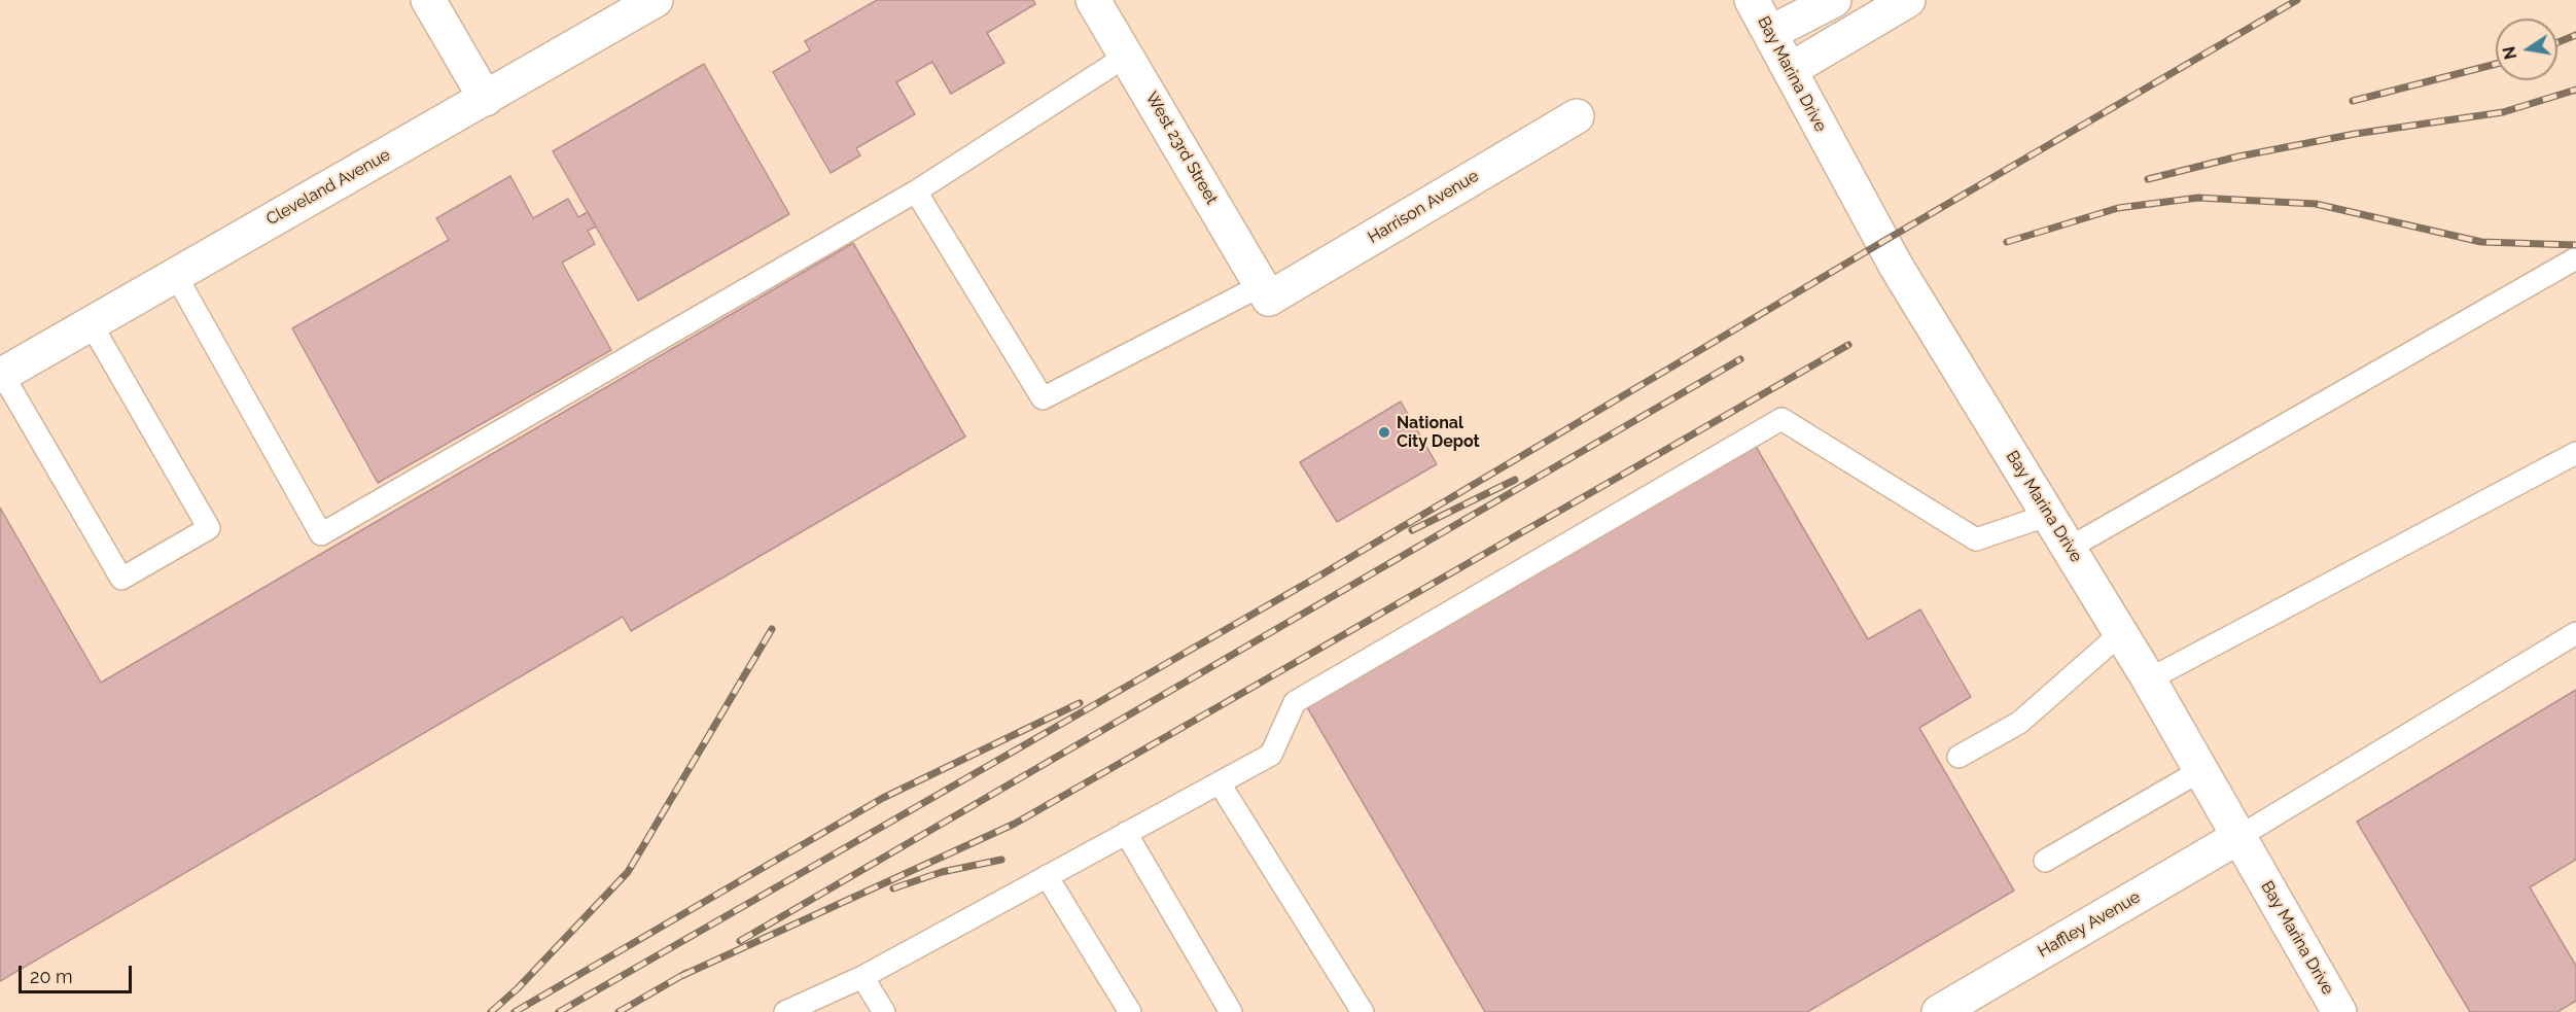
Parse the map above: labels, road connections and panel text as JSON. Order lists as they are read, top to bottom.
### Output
{
  "streets": {
    "main road": [
      "Bay Marina Drive",
      "West 23rd Street",
      "Cleveland Avenue",
      "Harrison Avenue",
      "Haffley Avenue"
    ]
  },
  "crossings": [
    ["Bay Marina Drive", "Haffley Avenue"],
    ["West 23rd Street", "Harrison Avenue"]
  ],
  "places": ["National City Depot"],
  "scale_bar": "20 m",
  "north": "left"
}
